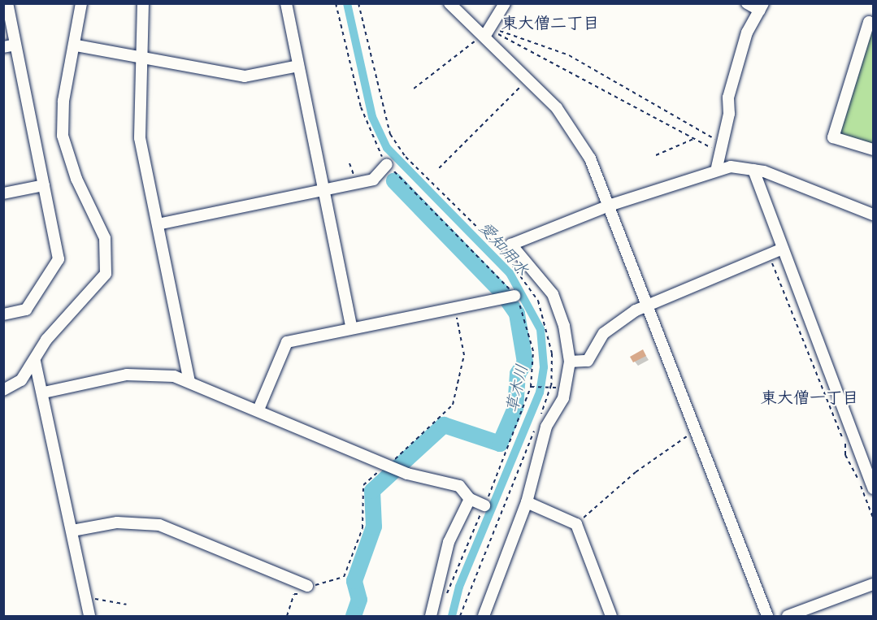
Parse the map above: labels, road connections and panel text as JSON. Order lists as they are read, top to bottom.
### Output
{
  "districts": ["東大僧二丁目", "東大僧一丁目"],
  "water": ["愛知用水", "草木川"]
}
